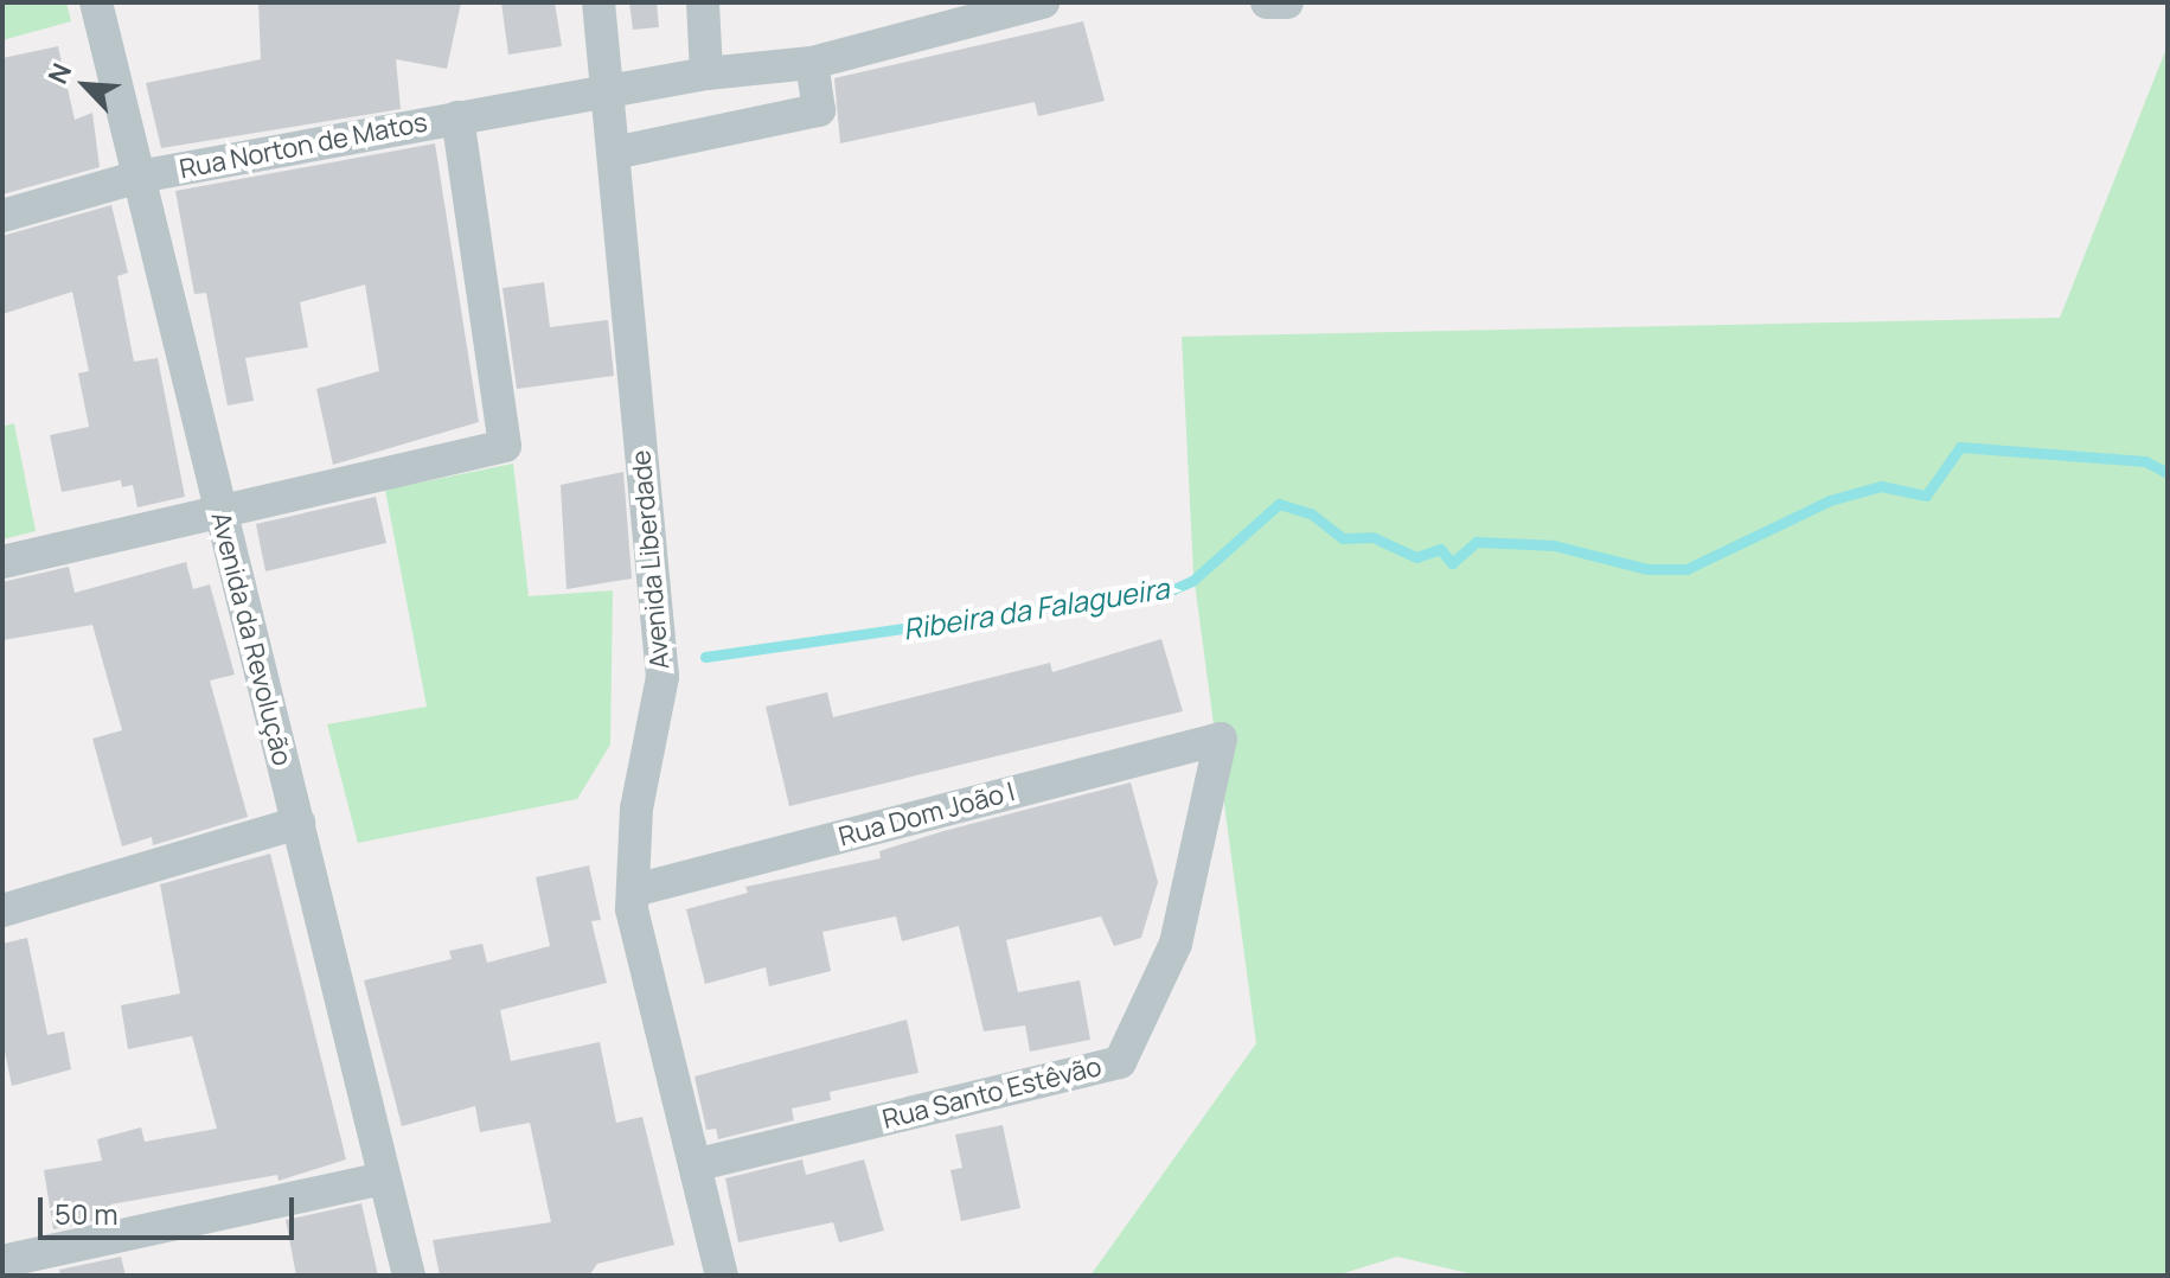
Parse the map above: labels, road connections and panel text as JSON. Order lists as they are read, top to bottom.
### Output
{
  "streets": {
    "street": [
      "Rua Norton de Matos",
      "Avenida Liberdade",
      "Avenida da Revolução",
      "Rua Dom João I",
      "Rua Santo Estêvão"
    ]
  },
  "crossings": [
    ["Rua Norton de Matos", "Avenida Liberdade"],
    ["Rua Norton de Matos", "Avenida da Revolução"],
    ["Avenida Liberdade", "Rua Dom João I"],
    ["Avenida Liberdade", "Rua Santo Estêvão"],
    ["Rua Dom João I", "Rua Santo Estêvão"]
  ],
  "water": ["Ribeira da Falagueira"],
  "scale_bar": "50 m",
  "north": "top left"
}
